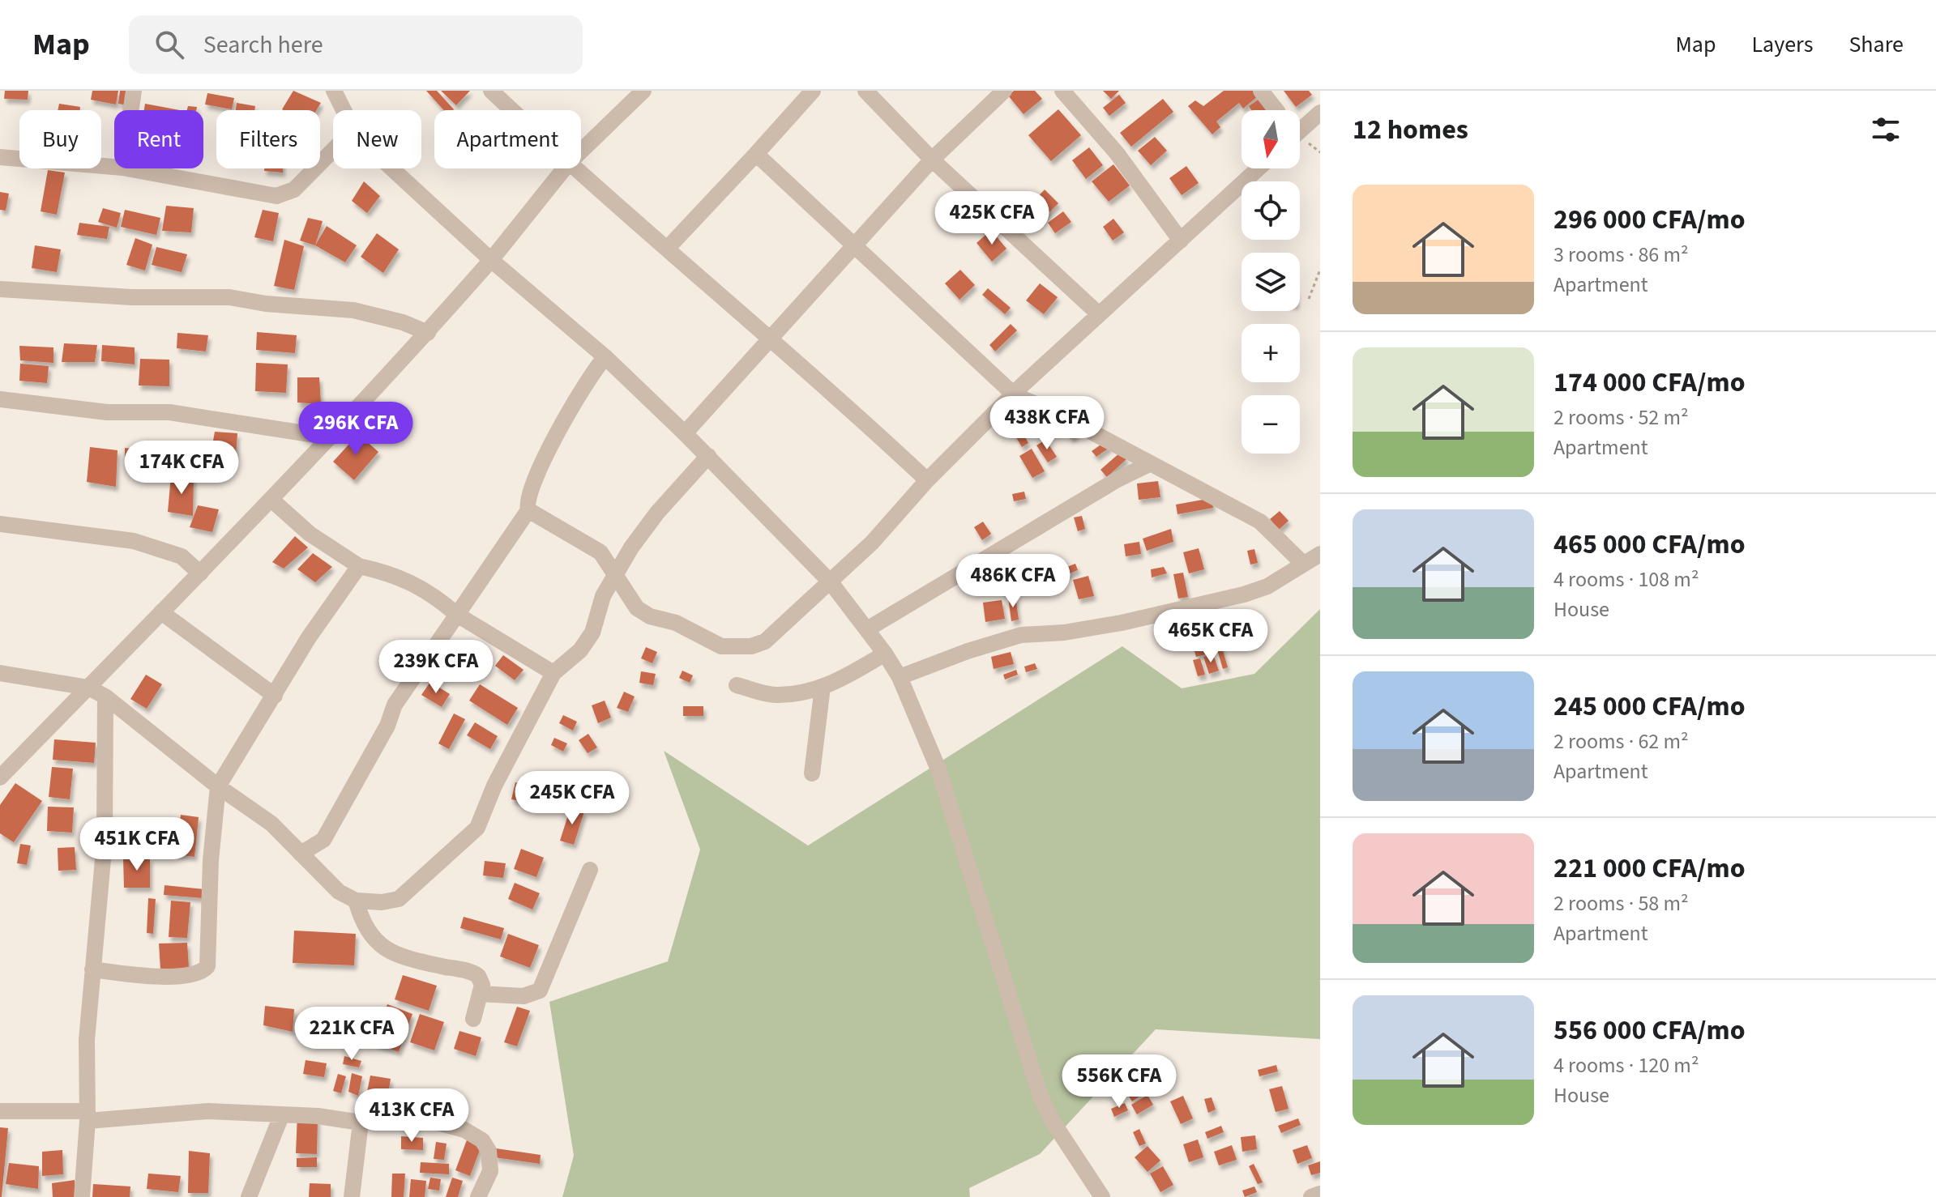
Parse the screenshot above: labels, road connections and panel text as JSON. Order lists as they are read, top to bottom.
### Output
{
  "north": "bottom",
  "page": {
    "header": "Map",
    "search": "Search here",
    "nav": ["Map", "Layers", "Share"],
    "heading": "12 homes",
    "map_buttons": ["+", "−"],
    "chip": [
      "Buy",
      "Rent",
      "Filters",
      "New",
      "Apartment"
    ],
    "list": [
      {
        "name": "296 000 CFA/mo",
        "note": "3 rooms · 86 m² · Apartment"
      },
      {
        "name": "174 000 CFA/mo",
        "note": "2 rooms · 52 m² · Apartment"
      },
      {
        "name": "465 000 CFA/mo",
        "note": "4 rooms · 108 m² · House"
      },
      {
        "name": "245 000 CFA/mo",
        "note": "2 rooms · 62 m² · Apartment"
      },
      {
        "name": "221 000 CFA/mo",
        "note": "2 rooms · 58 m² · Apartment"
      },
      {
        "name": "556 000 CFA/mo",
        "note": "4 rooms · 120 m² · House"
      }
    ],
    "price": [
      "425K CFA",
      "438K CFA",
      "296K CFA",
      "174K CFA",
      "486K CFA",
      "465K CFA",
      "239K CFA",
      "245K CFA",
      "451K CFA",
      "221K CFA",
      "556K CFA",
      "413K CFA"
    ]
  }
}
